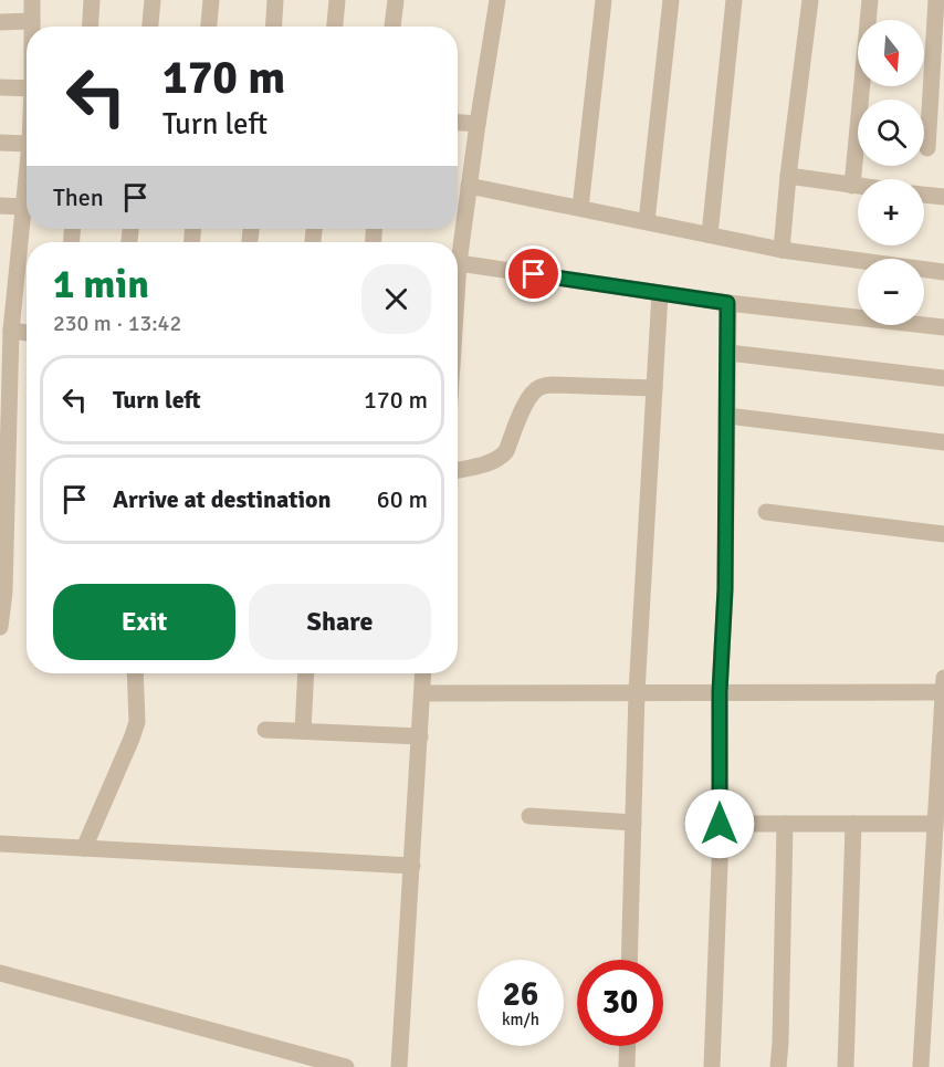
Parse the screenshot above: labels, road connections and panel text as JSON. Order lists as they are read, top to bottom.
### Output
{
  "north": "bottom",
  "page": {
    "map_buttons": ["+", "−"],
    "turn": ["170 m", "Turn left"],
    "then": "Then",
    "heading": ["1 min", "230 m · 13:42"],
    "list": [
      {
        "name": "Turn left",
        "value": "170 m"
      },
      {
        "name": "Arrive at destination",
        "value": "60 m"
      }
    ],
    "buttons": ["Exit", "Share"],
    "speed": "26 km/h",
    "limit": "30"
  }
}
